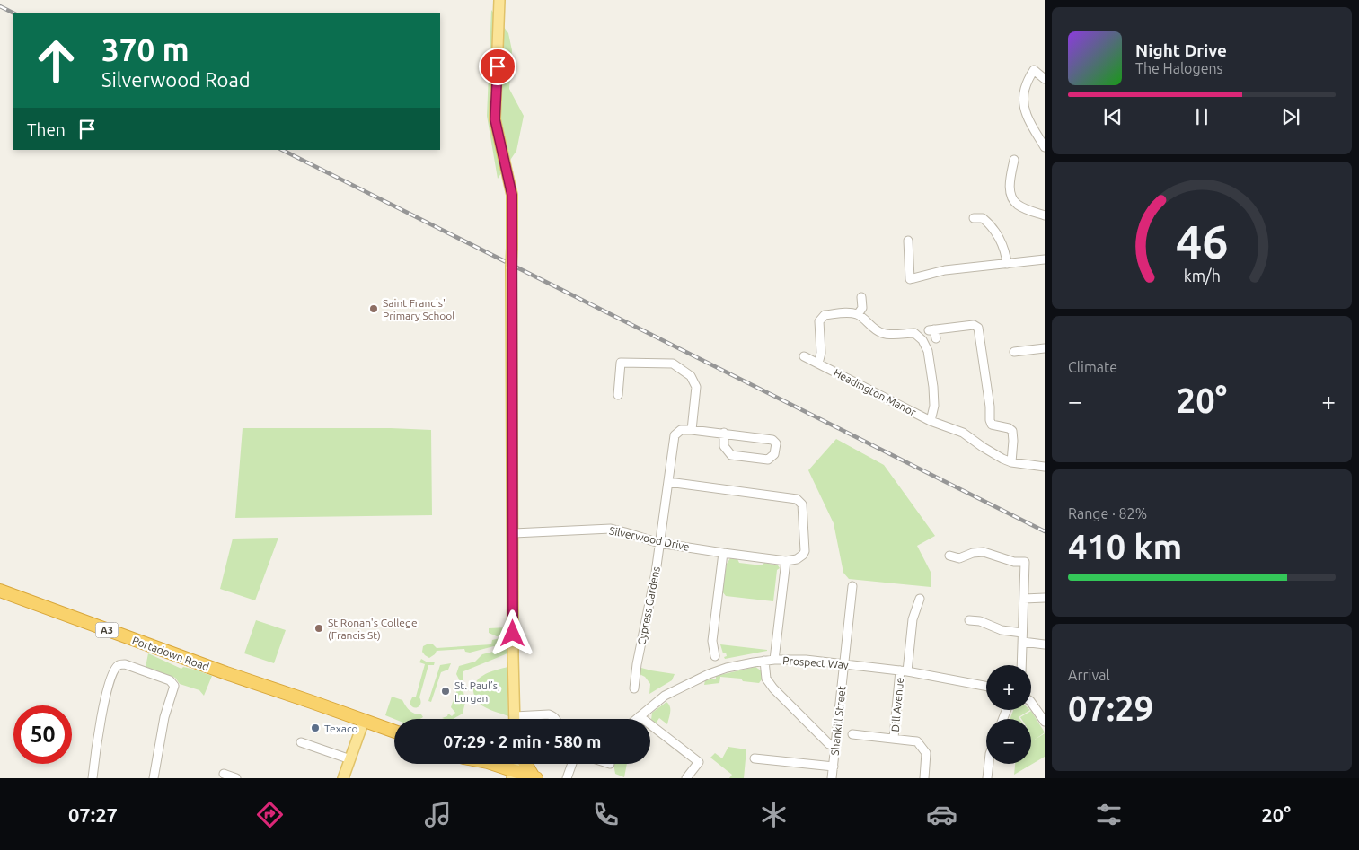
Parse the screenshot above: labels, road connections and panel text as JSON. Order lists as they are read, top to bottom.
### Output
{
  "streets": {
    "highway": ["A3", "Portadown Road"],
    "street": [
      "Headington Manor",
      "Silverwood Drive",
      "Cypress Gardens",
      "Prospect Way",
      "Dill Avenue",
      "Shankill Street"
    ]
  },
  "crossings": [
    ["Silverwood Drive", "Cypress Gardens"],
    ["A3", "Portadown Road"],
    ["Prospect Way", "Dill Avenue"],
    ["Prospect Way", "Shankill Street"]
  ],
  "places": [
    "Saint Francis' Primary School",
    "St Ronan's College (Francis St)",
    "St. Paul’s, Lurgan",
    "Texaco"
  ],
  "page": {
    "turn": ["370 m", "Silverwood Road"],
    "song": ["Night Drive", "The Halogens"],
    "then": "Then",
    "tile": [
      "Climate",
      ["Range · 82%", "410 km"],
      ["Arrival", "07:29"]
    ],
    "heat": ["−", "20°", "+"],
    "map_buttons": ["+", "−"],
    "limit": "50",
    "trip": "07:29 · 2 min · 580 m",
    "tabs": ["07:27", "20°"],
    "gauge": ["46", "km/h"]
  }
}
